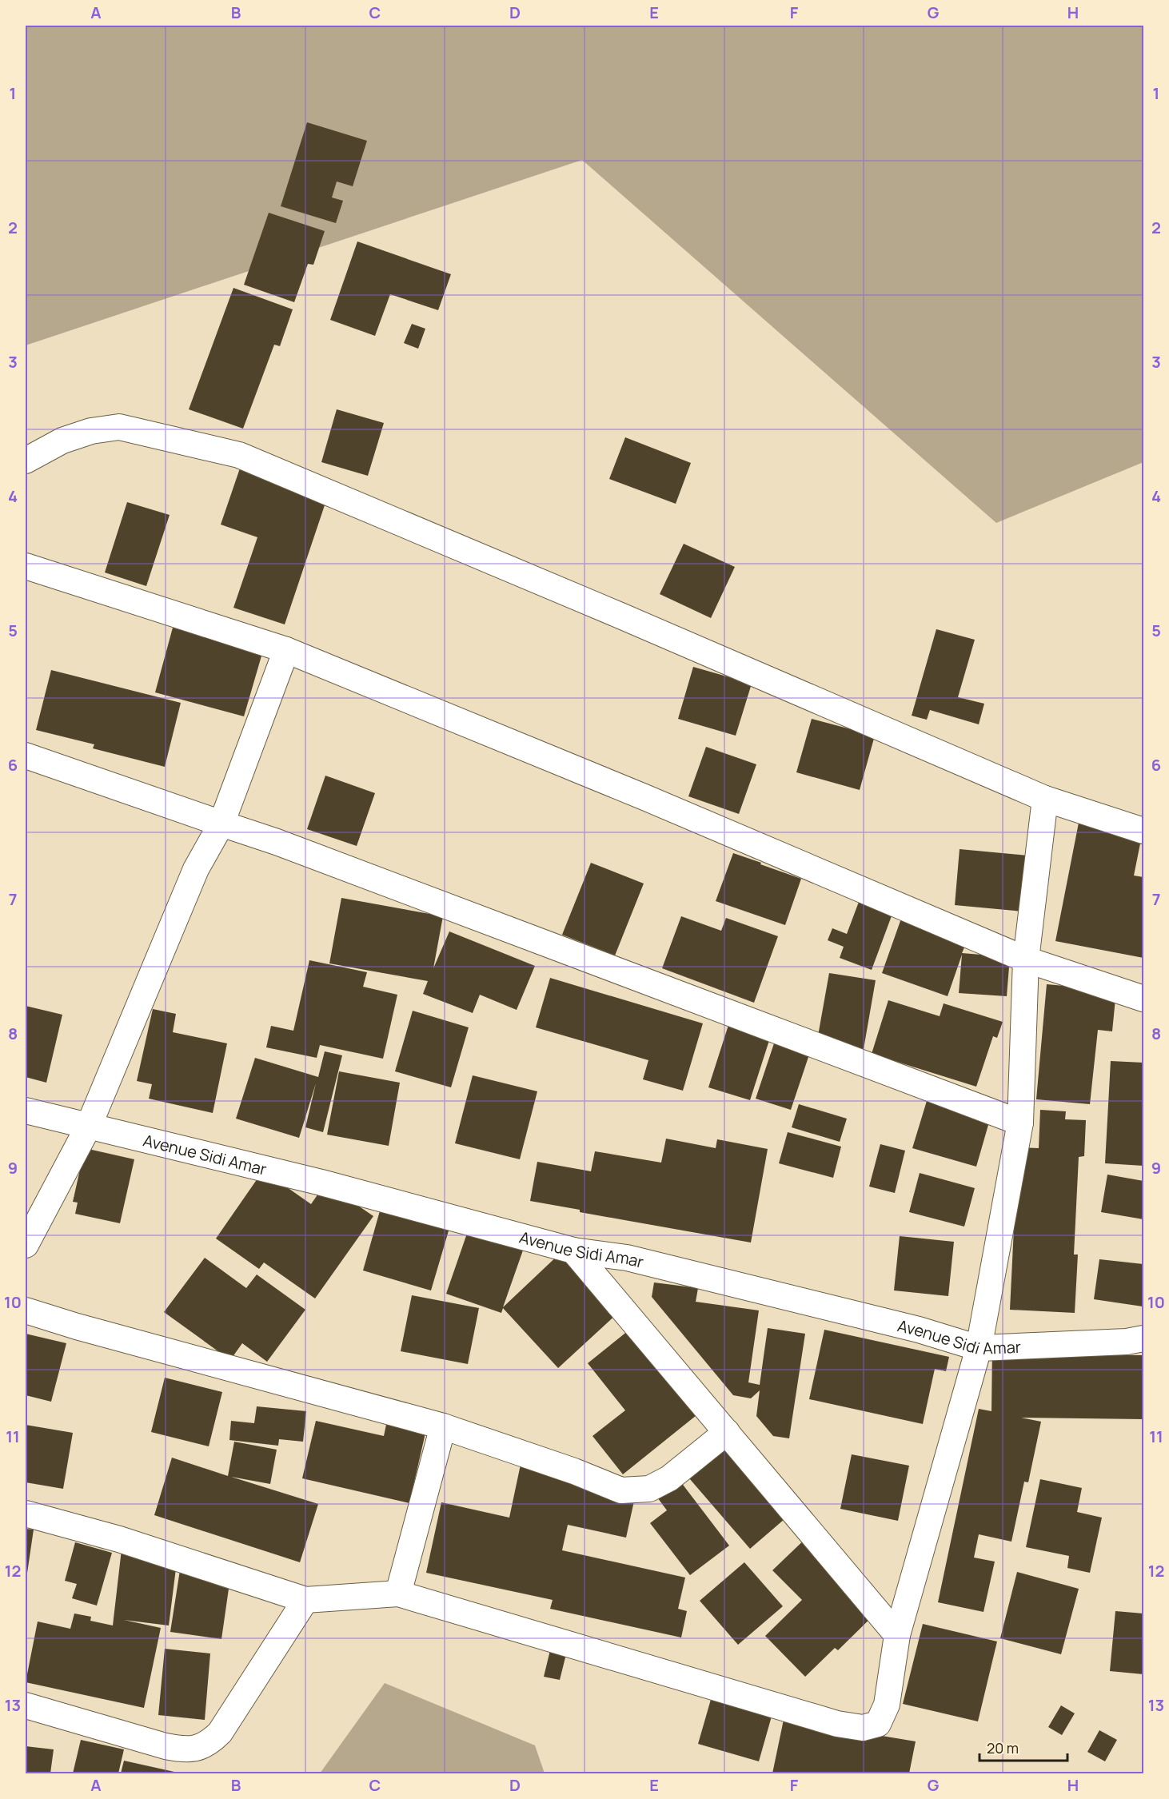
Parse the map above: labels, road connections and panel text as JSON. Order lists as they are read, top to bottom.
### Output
{
  "streets": {
    "street": ["Avenue Sidi Amar"]
  },
  "scale_bar": "20 m",
  "grid": {
    "columns": [
      "A",
      "B",
      "C",
      "D",
      "E",
      "F",
      "G",
      "H"
    ],
    "rows": [
      "1",
      "2",
      "3",
      "4",
      "5",
      "6",
      "7",
      "8",
      "9",
      "10",
      "11",
      "12",
      "13"
    ]
  }
}
